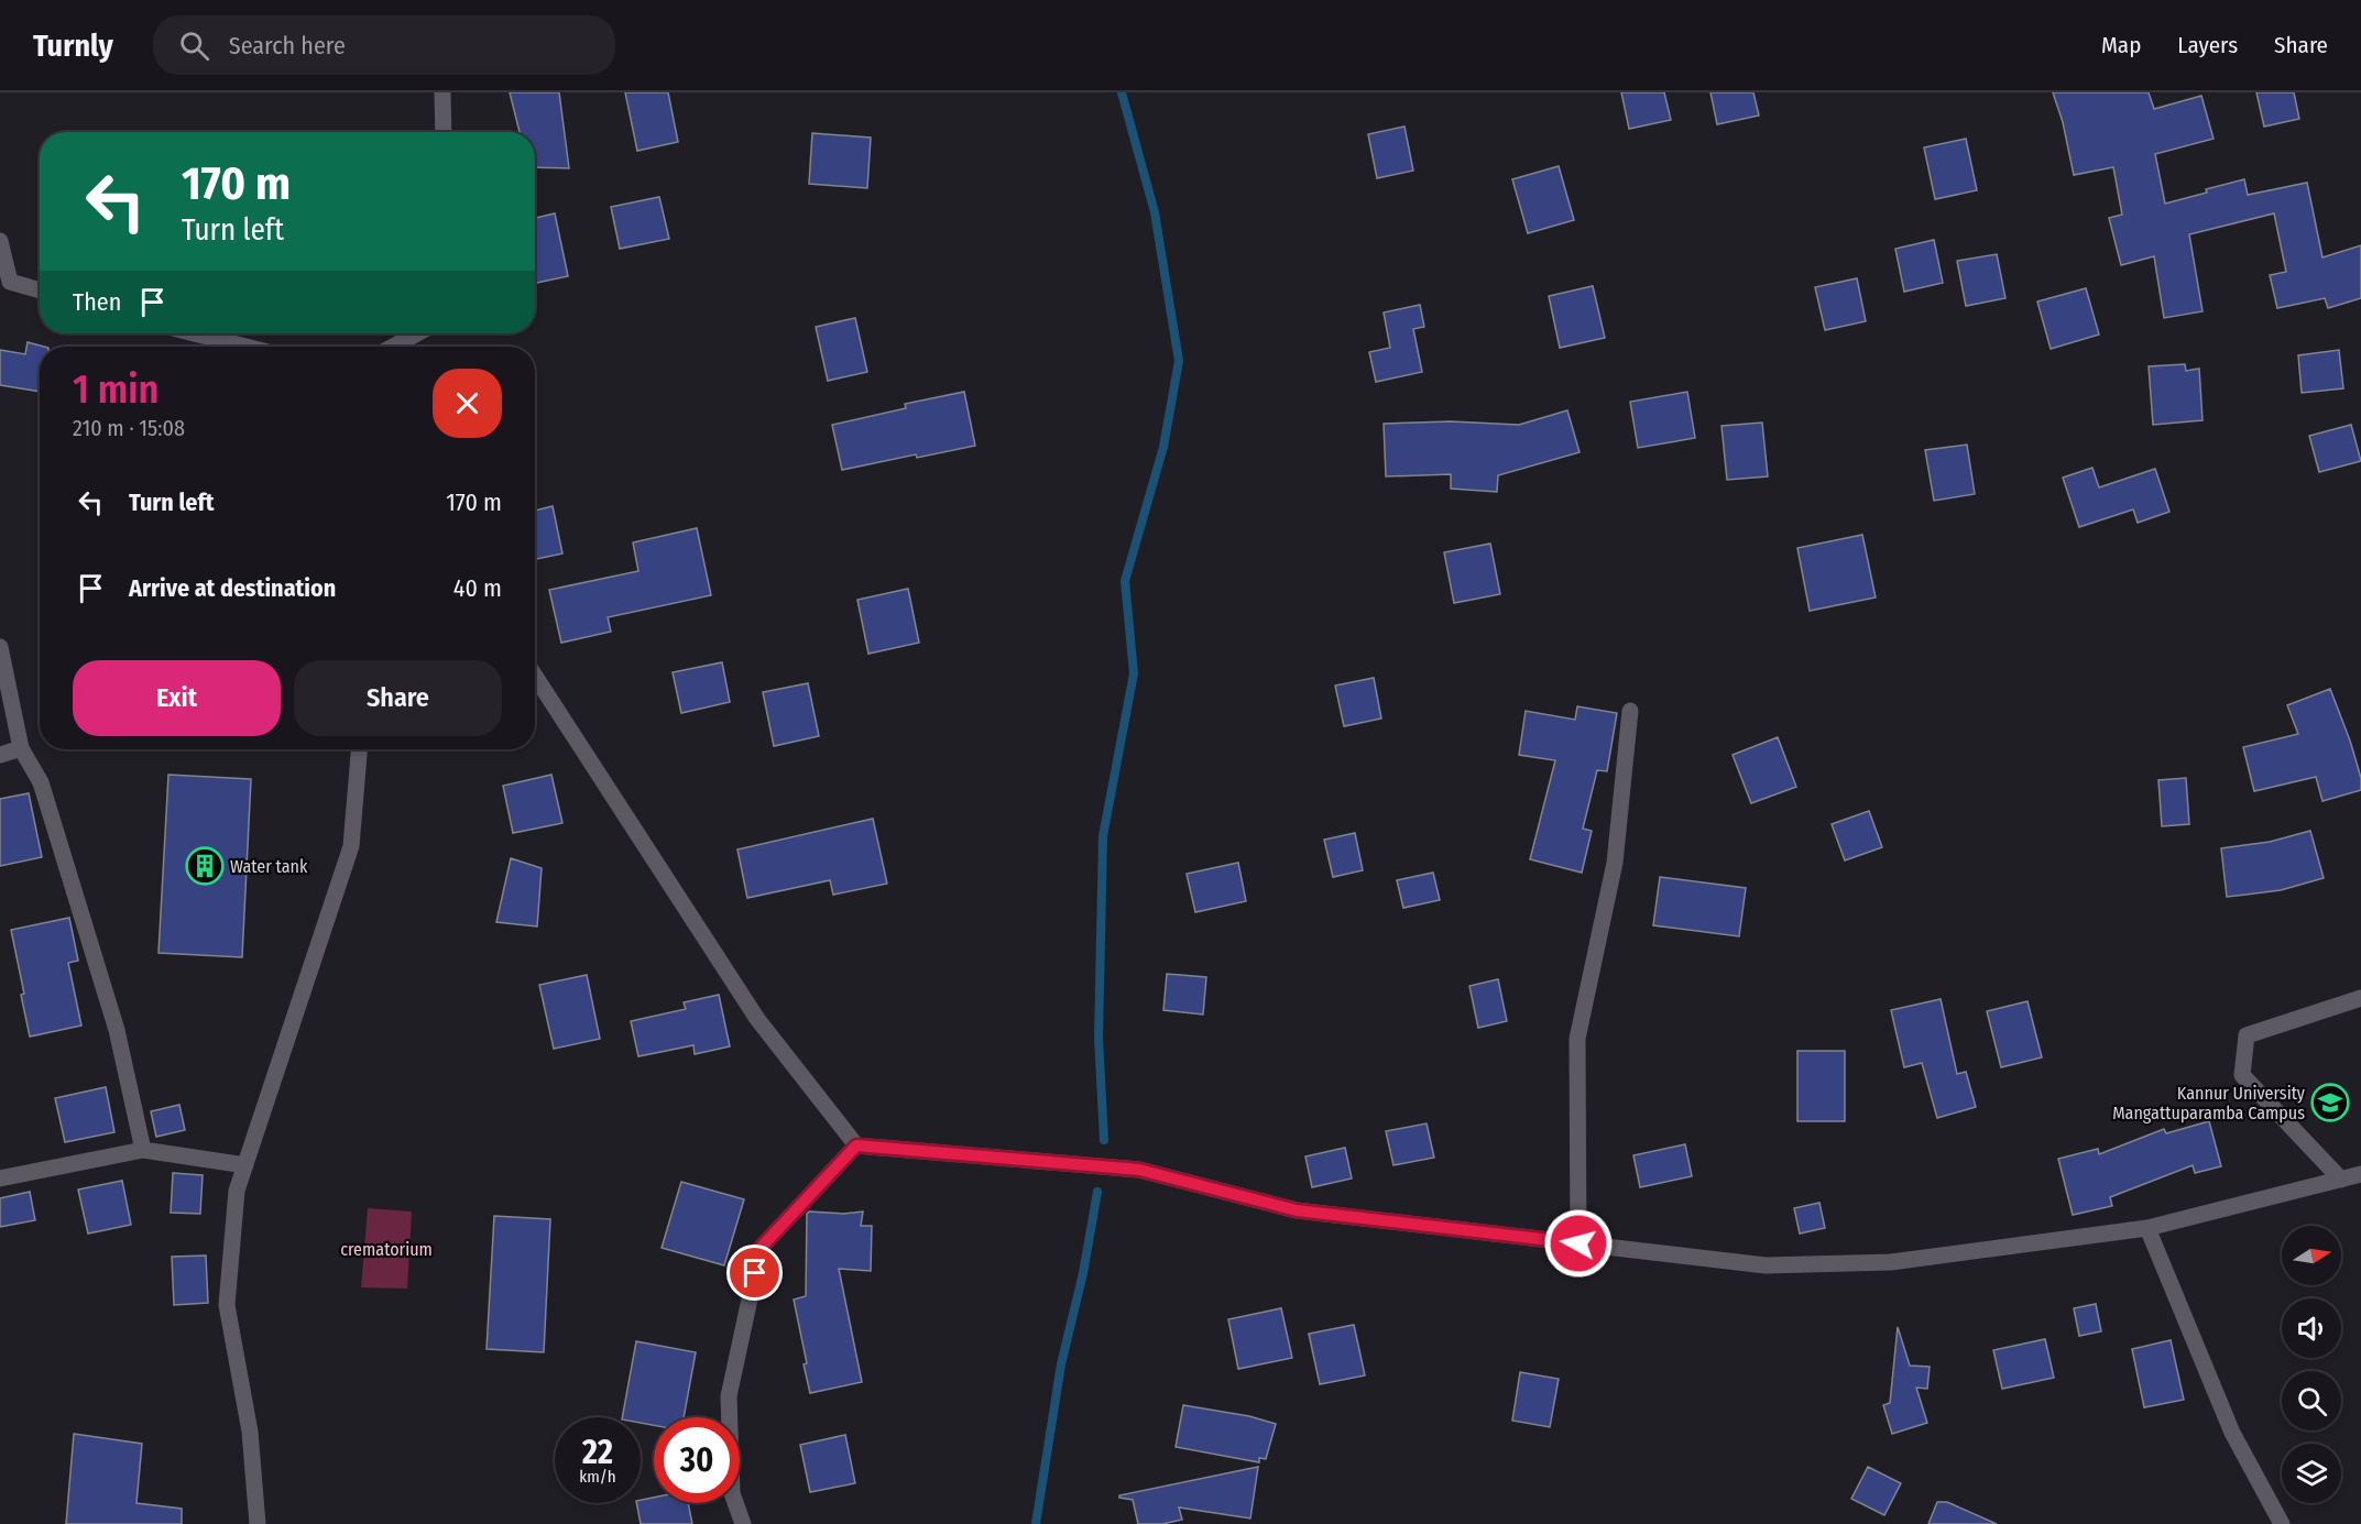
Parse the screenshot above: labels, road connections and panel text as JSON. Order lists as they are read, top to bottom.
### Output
{
  "parks": ["crematorium"],
  "places": {
    "building": ["Water tank"],
    "school or university": ["Kannur University Mangattuparamba Campus"]
  },
  "north": "right",
  "page": {
    "header": "Turnly",
    "search": "Search here",
    "nav": ["Map", "Layers", "Share"],
    "turn": ["170 m", "Turn left"],
    "then": "Then",
    "heading": ["1 min", "210 m · 15:08"],
    "list": [
      {
        "name": "Turn left",
        "value": "170 m"
      },
      {
        "name": "Arrive at destination",
        "value": "40 m"
      }
    ],
    "buttons": ["Exit", "Share"],
    "speed": "22 km/h",
    "limit": "30"
  }
}
